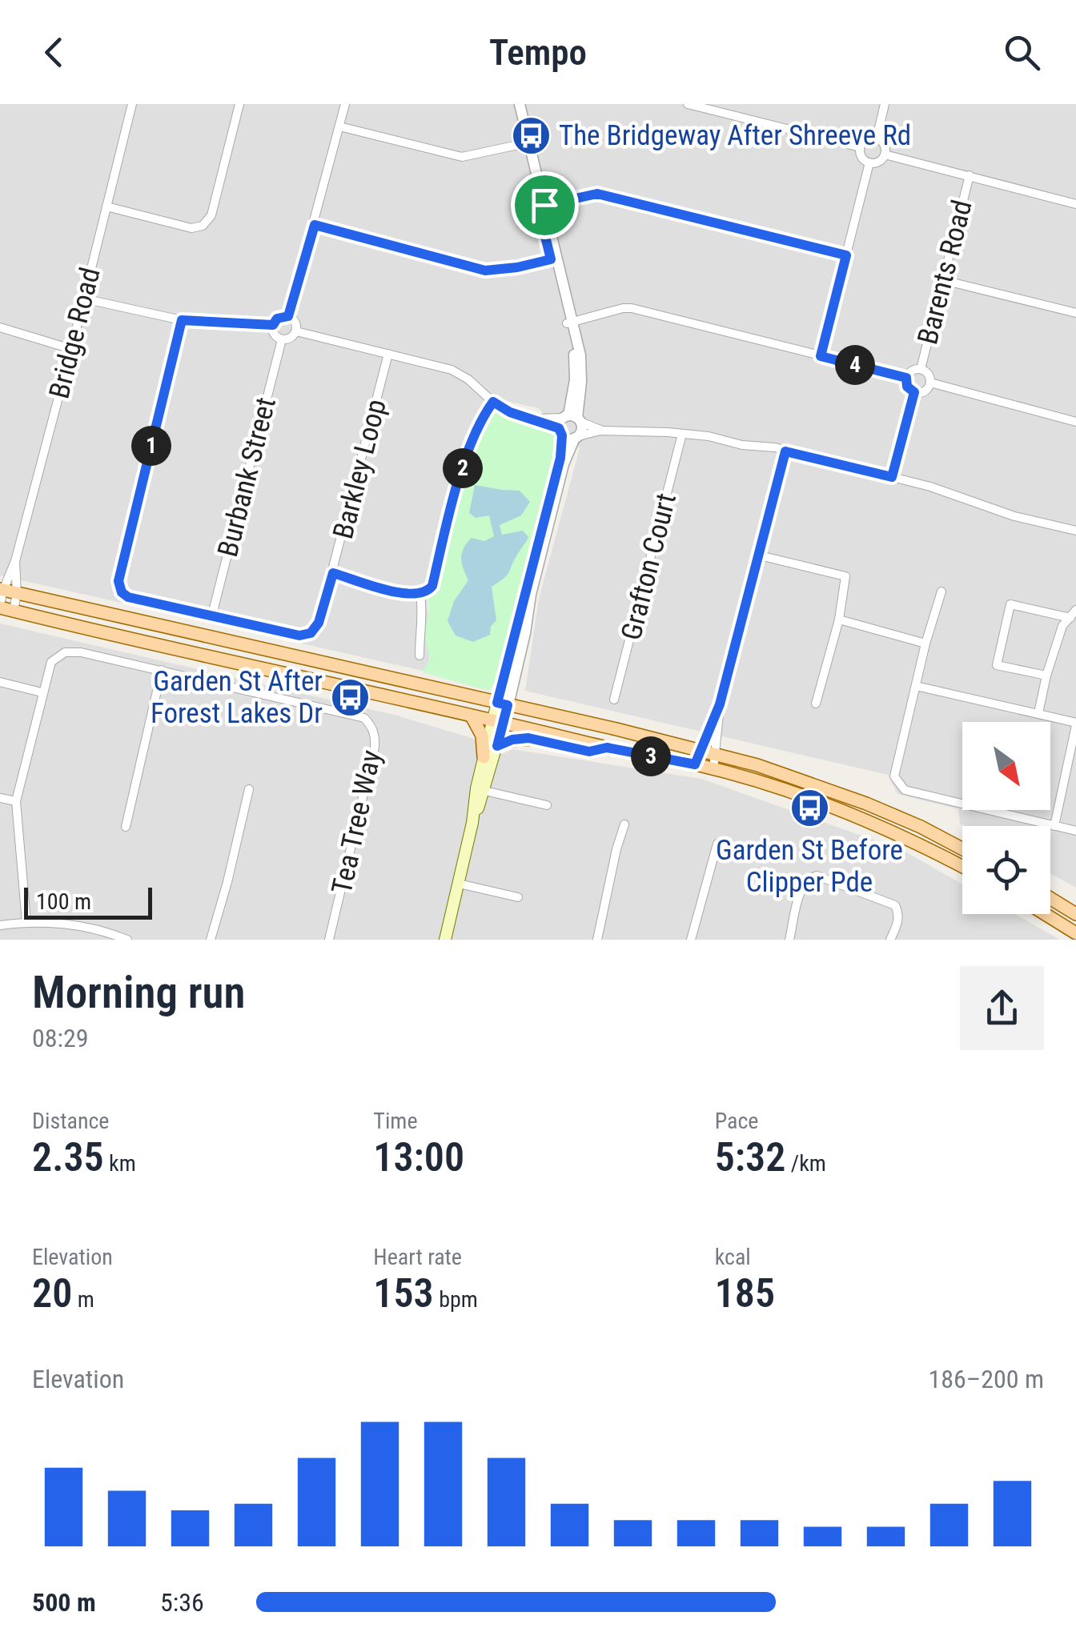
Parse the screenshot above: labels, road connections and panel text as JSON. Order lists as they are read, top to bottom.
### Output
{
  "streets": {
    "street": [
      "Barents Road",
      "Bridge Road",
      "Barkley Loop",
      "Burbank Street",
      "Grafton Court",
      "Tea Tree Way"
    ]
  },
  "crossings": [
    ["Barkley Loop", "Burbank Street"]
  ],
  "places": {
    "bus stop": ["The Bridgeway After Shreeve Rd", "Garden St After Forest Lakes Dr", "Garden St Before Clipper Pde"]
  },
  "scale_bar": "100 m",
  "north": "bottom right",
  "page": {
    "header": "Tempo",
    "pins": [
      "4",
      "1",
      "2",
      "3"
    ],
    "scale": "100 m",
    "heading": ["Morning run", "08:29"],
    "stats": [
      ["Distance", "2.35 km"],
      ["Time", "13:00"],
      ["Pace", "5:32 /km"],
      ["Elevation", "20 m"],
      ["Heart rate", "153 bpm"],
      ["kcal", "185"]
    ],
    "chart": ["Elevation", "186–200 m"],
    "list": [
      {
        "name": "500 m",
        "note": "5:36"
      }
    ]
  }
}
